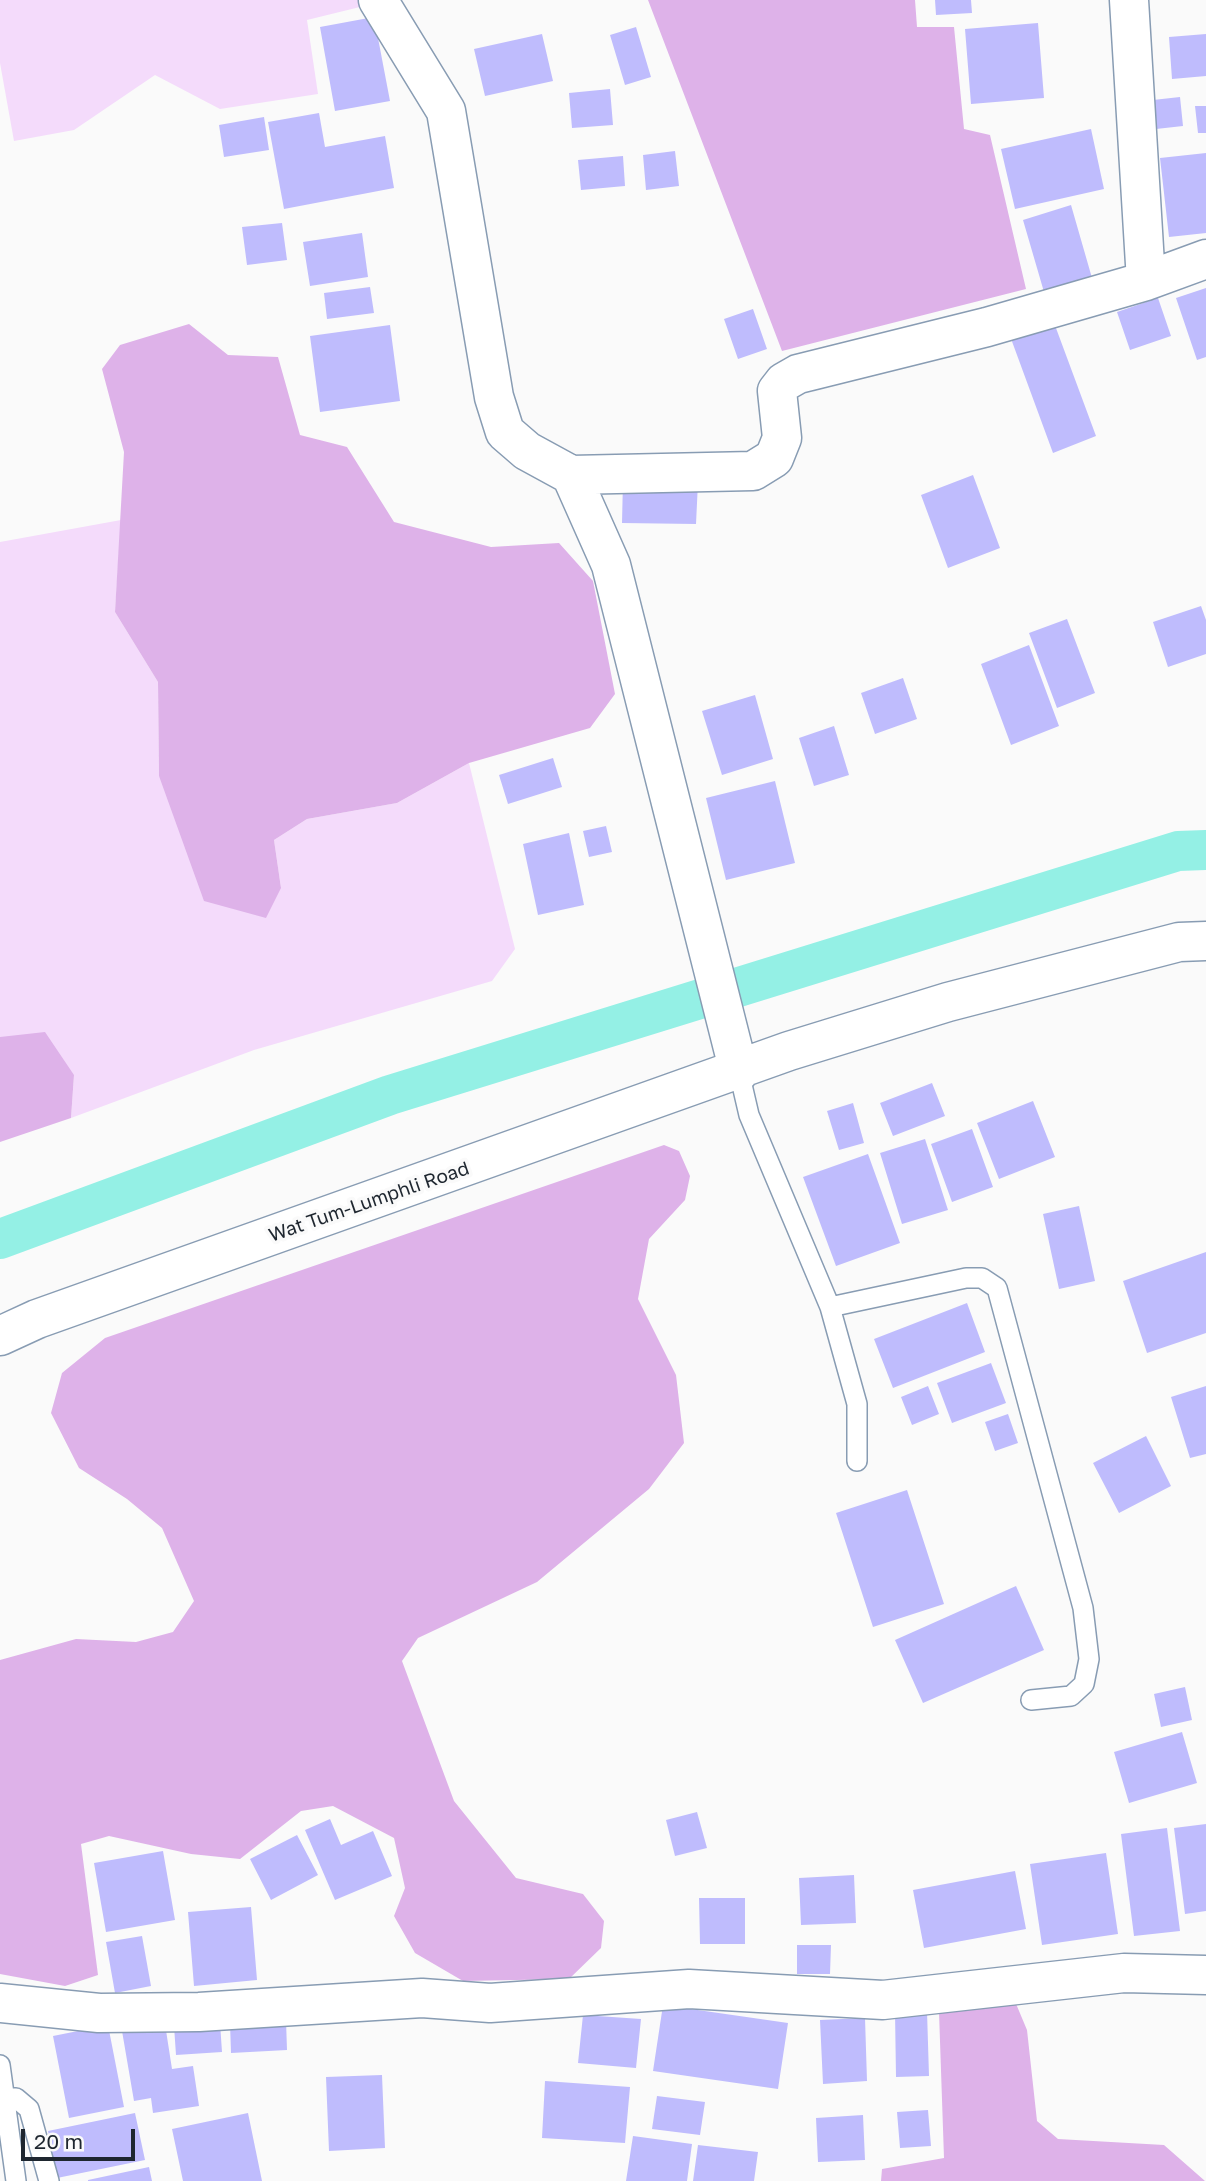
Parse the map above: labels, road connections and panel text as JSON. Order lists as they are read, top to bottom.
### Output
{
  "streets": {
    "street": ["Wat Tum-Lumphli Road"]
  },
  "scale_bar": "20 m"
}
